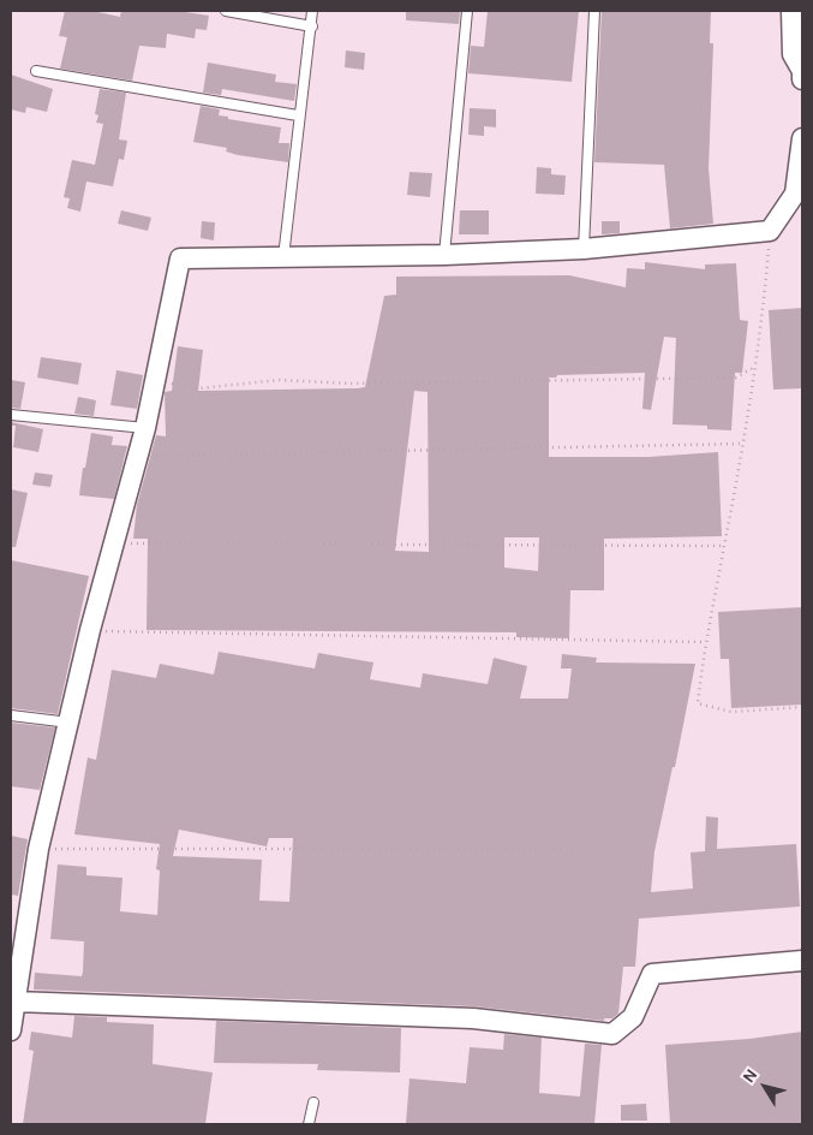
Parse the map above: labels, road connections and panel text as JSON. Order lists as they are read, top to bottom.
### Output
{
  "north": "top left"
}
